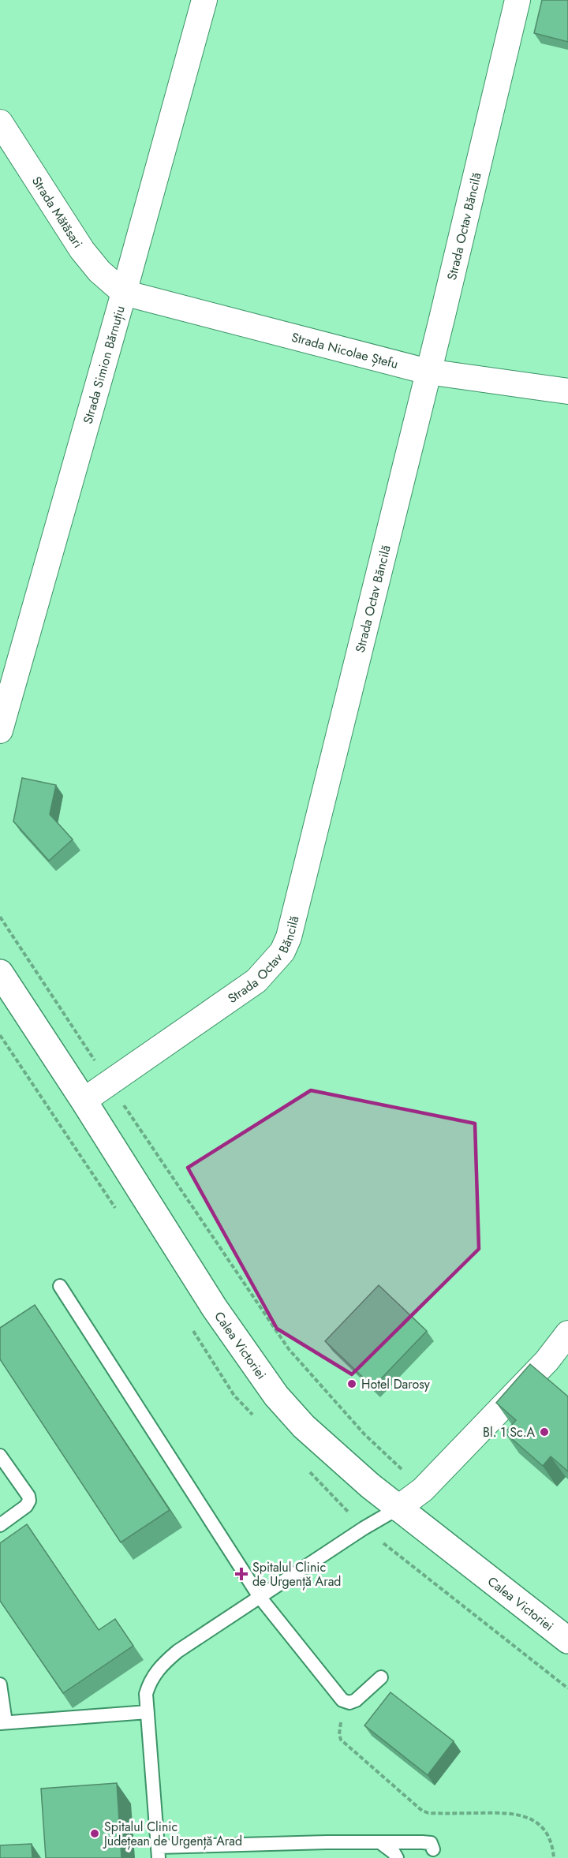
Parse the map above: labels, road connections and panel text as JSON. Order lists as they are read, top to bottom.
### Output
{
  "streets": {
    "main road": ["Calea Victoriei"],
    "street": [
      "Strada Mătăsari",
      "Strada Octav Băncilă",
      "Strada Nicolae Ștefu",
      "Strada Simion Bărnuțiu"
    ]
  },
  "crossings": [
    ["Strada Mătăsari", "Strada Nicolae Ștefu"],
    ["Strada Mătăsari", "Strada Simion Bărnuțiu"],
    ["Strada Octav Băncilă", "Strada Nicolae Ștefu"],
    ["Strada Octav Băncilă", "Calea Victoriei"],
    ["Strada Nicolae Ștefu", "Strada Simion Bărnuțiu"]
  ],
  "places": {
    "other": ["Hotel Darosy", "Bl. 1 Sc.A", "Spitalul Clinic Județean de Urgență Arad"],
    "health": ["Spitalul Clinic de Urgență Arad"]
  }
}
